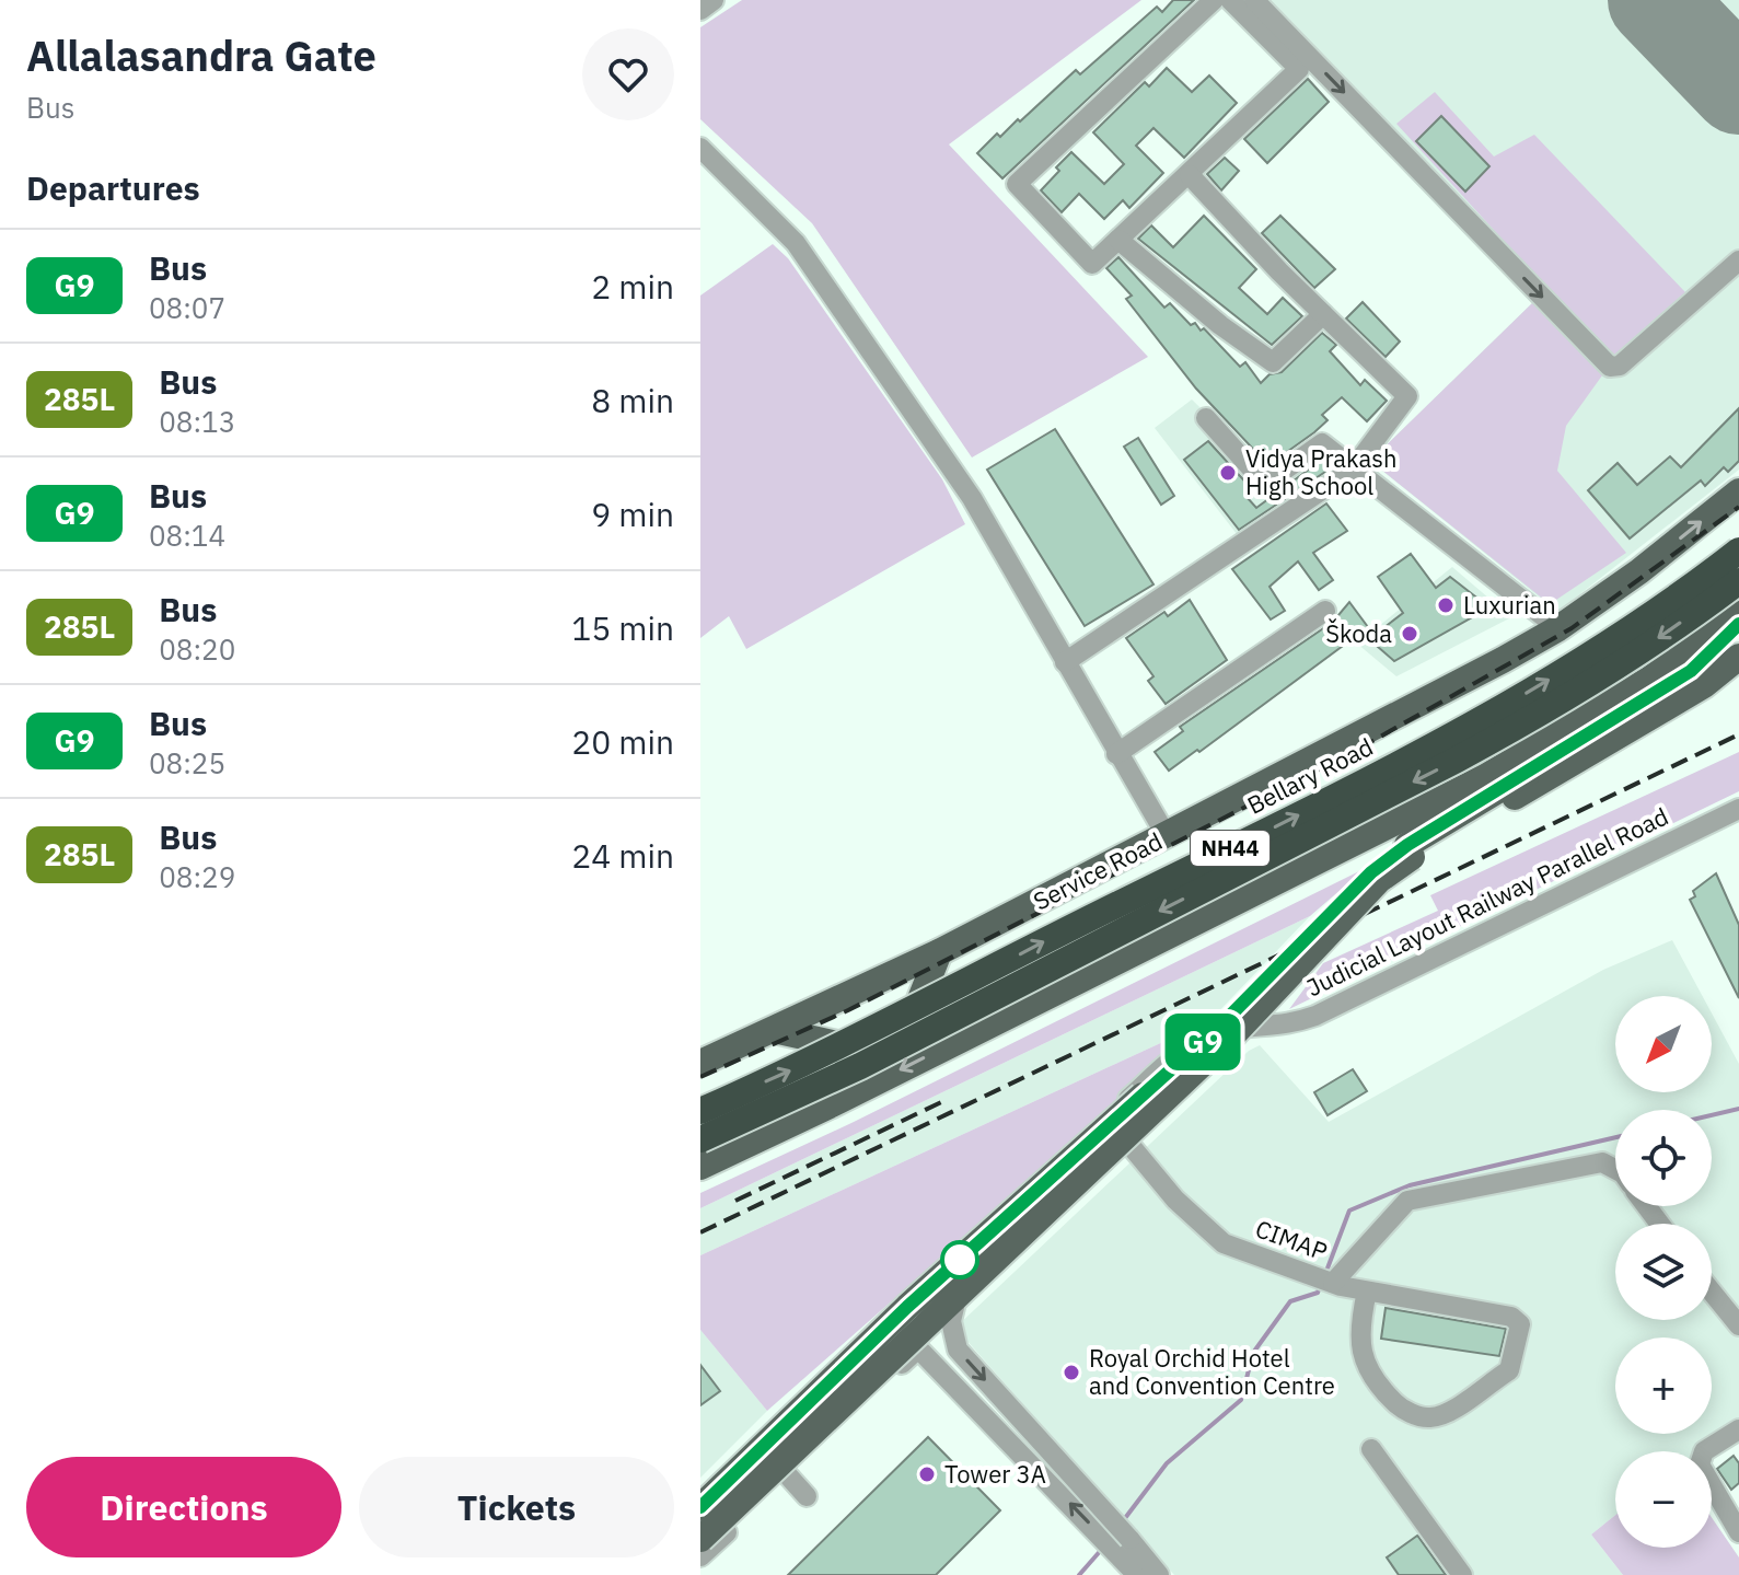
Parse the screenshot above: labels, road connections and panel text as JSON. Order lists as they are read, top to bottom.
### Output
{
  "streets": {
    "highway": ["Bellary Road", "NH44"],
    "main road": ["Service Road"],
    "street": ["Judicial Layout Railway Parallel Road", "CIMAP"]
  },
  "crossings": [
    ["Judicial Layout Railway Parallel Road", "CIMAP"]
  ],
  "places": [
    "Vidya Prakash High School",
    "Luxurian",
    "Škoda",
    "Royal Orchid Hotel and Convention Centre",
    "Tower 3A"
  ],
  "lines": ["bus line G9"],
  "north": "bottom left",
  "page": {
    "heading": [
      ["Allalasandra Gate", "Bus"],
      "Departures"
    ],
    "on_map": "G9",
    "list": [
      {
        "mark": "G9",
        "name": "Bus",
        "note": "08:07",
        "value": "2 min"
      },
      {
        "mark": "285L",
        "name": "Bus",
        "note": "08:13",
        "value": "8 min"
      },
      {
        "mark": "G9",
        "name": "Bus",
        "note": "08:14",
        "value": "9 min"
      },
      {
        "mark": "285L",
        "name": "Bus",
        "note": "08:20",
        "value": "15 min"
      },
      {
        "mark": "G9",
        "name": "Bus",
        "note": "08:25",
        "value": "20 min"
      },
      {
        "mark": "285L",
        "name": "Bus",
        "note": "08:29",
        "value": "24 min"
      }
    ],
    "map_buttons": ["+", "−"],
    "buttons": ["Directions", "Tickets"]
  }
}
